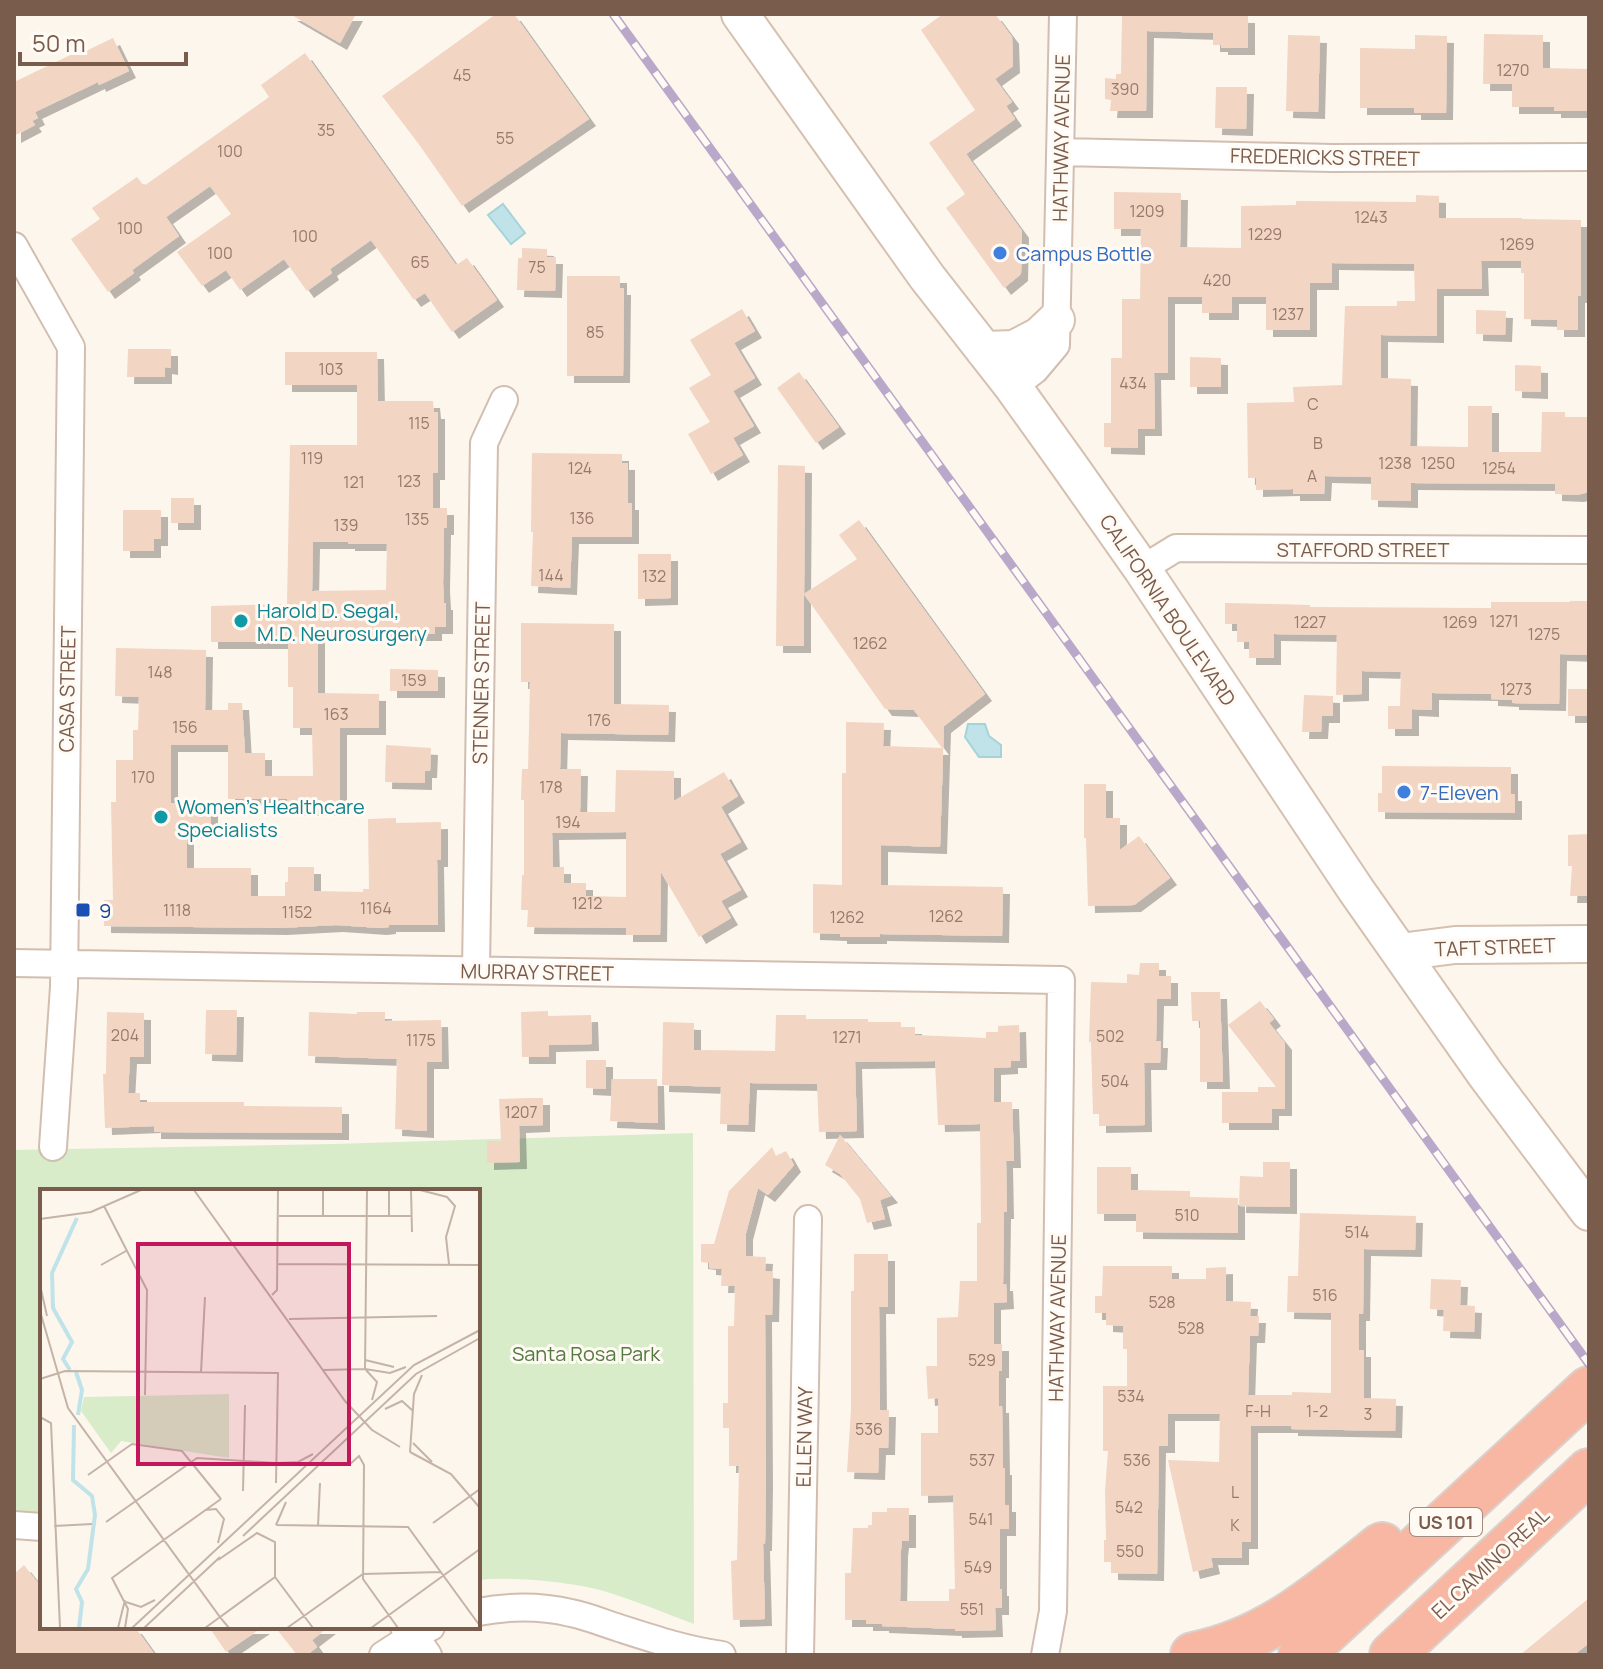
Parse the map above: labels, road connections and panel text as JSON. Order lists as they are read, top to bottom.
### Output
{
  "streets": {
    "highway": ["US 101", "EL CAMINO REAL"],
    "street": [
      "HATHWAY AVENUE",
      "FREDERICKS STREET",
      "STAFFORD STREET",
      "CALIFORNIA BOULEVARD",
      "STENNER STREET",
      "CASA STREET",
      "TAFT STREET",
      "MURRAY STREET",
      "ELLEN WAY"
    ]
  },
  "crossings": [
    ["HATHWAY AVENUE", "FREDERICKS STREET"],
    ["HATHWAY AVENUE", "CALIFORNIA BOULEVARD"],
    ["HATHWAY AVENUE", "MURRAY STREET"],
    ["STAFFORD STREET", "CALIFORNIA BOULEVARD"],
    ["CALIFORNIA BOULEVARD", "TAFT STREET"],
    ["STENNER STREET", "MURRAY STREET"],
    ["CASA STREET", "MURRAY STREET"]
  ],
  "parks": ["Santa Rosa Park"],
  "places": {
    "other": [
      "Campus Bottle",
      "Harold D. Segal, M.D. Neurosurgery",
      "7-Eleven",
      "Women's Healthcare Specialists"
    ],
    "transit": ["9"]
  },
  "house_numbers": [
    "1270",
    "45",
    "390",
    "35",
    "55",
    "100",
    "1209",
    "1243",
    "100",
    "1229",
    "100",
    "1269",
    "100",
    "65",
    "75",
    "420",
    "1237",
    "85",
    "103",
    "434",
    "C",
    "115",
    "B",
    "119",
    "1238",
    "1250",
    "124",
    "1254",
    "A",
    "123",
    "121",
    "136",
    "135",
    "139",
    "144",
    "132",
    "1271",
    "1227",
    "1269",
    "1275",
    "1262",
    "148",
    "159",
    "1273",
    "163",
    "176",
    "156",
    "170",
    "178",
    "194",
    "1212",
    "1164",
    "1118",
    "1152",
    "1262",
    "1262",
    "204",
    "502",
    "1271",
    "1175",
    "504",
    "1207",
    "510",
    "514",
    "516",
    "528",
    "528",
    "529",
    "534",
    "F-H",
    "1-2",
    "3",
    "536",
    "537",
    "536",
    "L",
    "542",
    "541",
    "K",
    "550",
    "549",
    "551"
  ],
  "scale_bar": "50 m"
}
